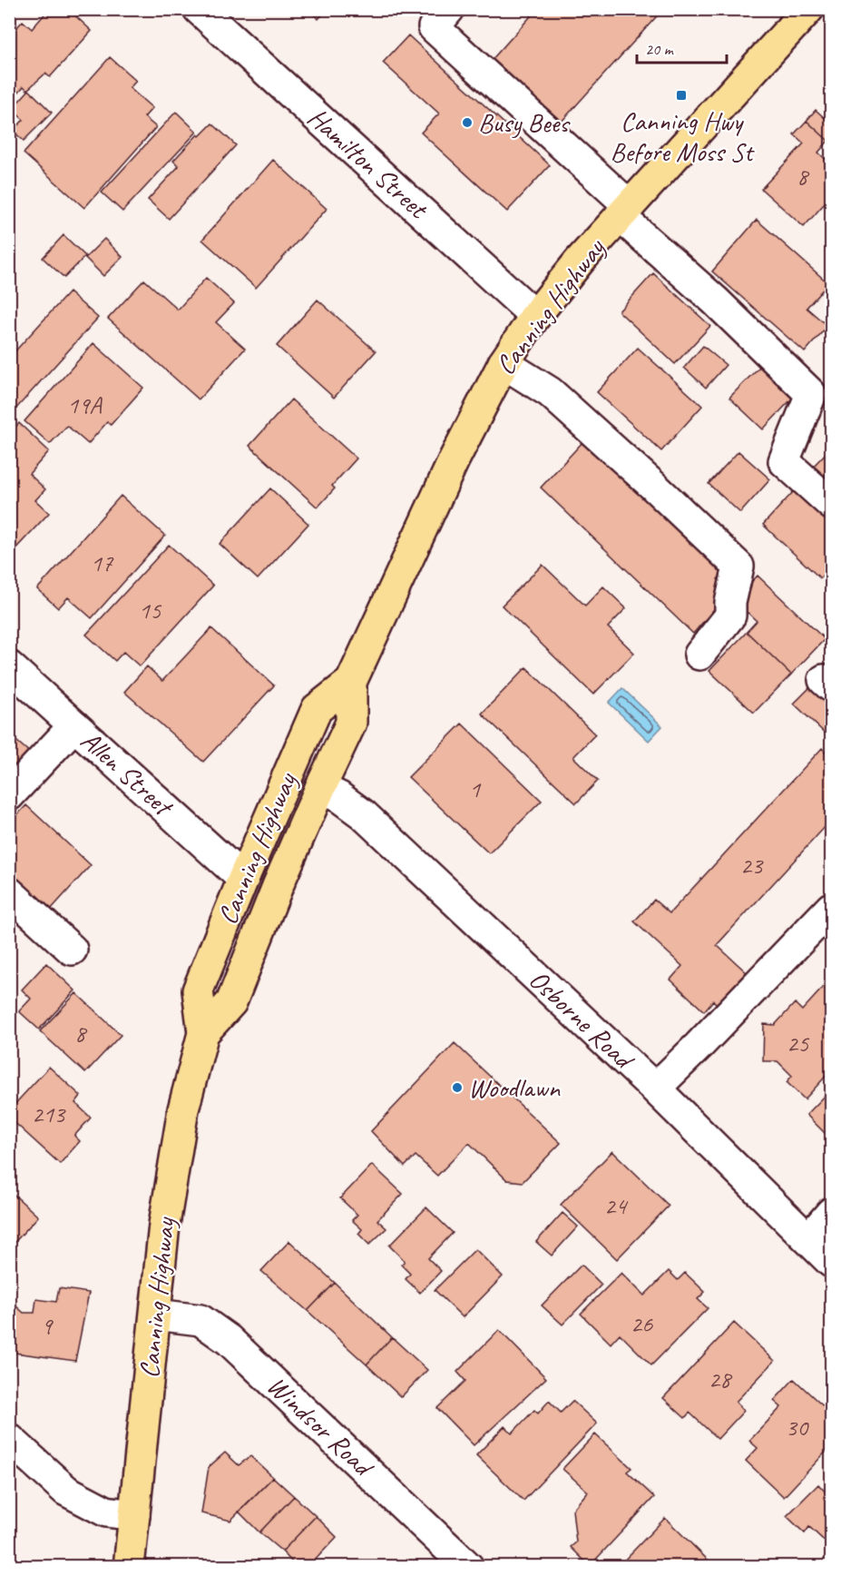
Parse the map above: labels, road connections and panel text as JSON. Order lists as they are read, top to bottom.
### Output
{
  "streets": {
    "highway": ["Canning Highway"],
    "street": [
      "Hamilton Street",
      "Allen Street",
      "Osborne Road",
      "Windsor Road"
    ]
  },
  "crossings": [
    ["Hamilton Street", "Canning Highway"],
    ["Canning Highway", "Allen Street"],
    ["Canning Highway", "Osborne Road"],
    ["Canning Highway", "Windsor Road"]
  ],
  "places": {
    "transit": ["Canning Hwy Before Moss St"],
    "other": ["Busy Bees", "Woodlawn"]
  },
  "house_numbers": [
    "8",
    "19A",
    "17",
    "15",
    "1",
    "23",
    "8",
    "25",
    "213",
    "24",
    "26",
    "9",
    "28",
    "30"
  ],
  "scale_bar": "20 m"
}
